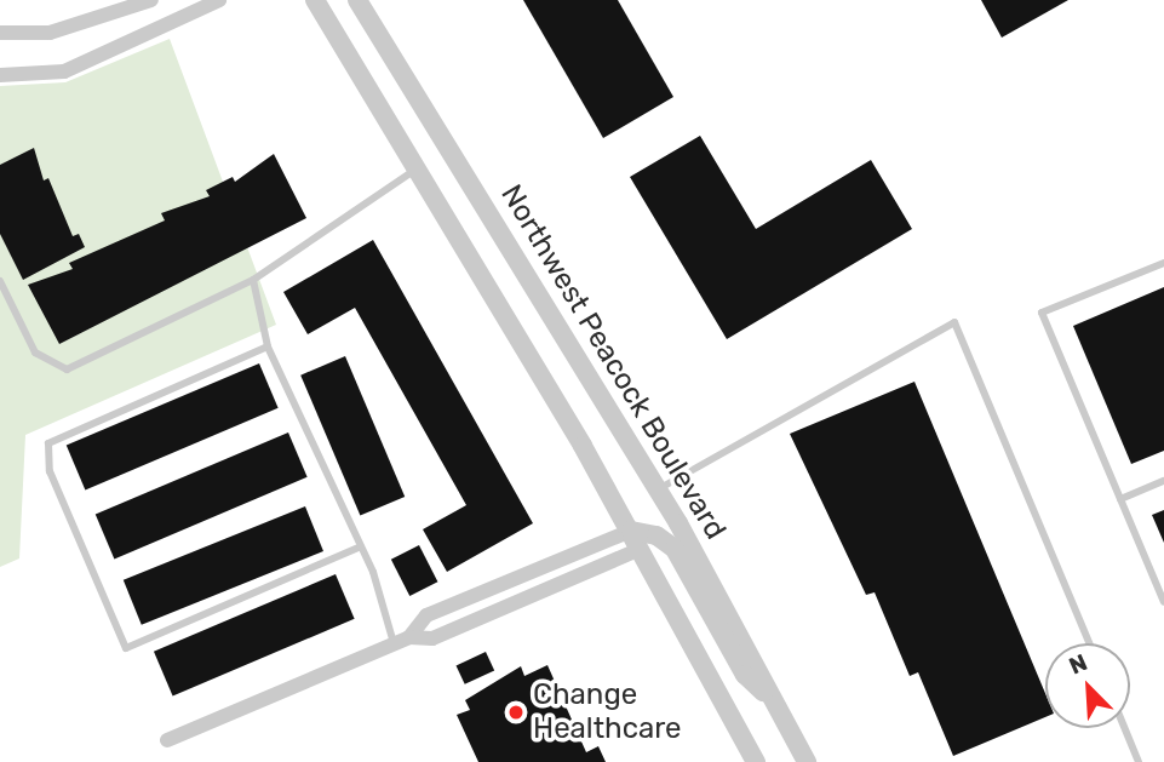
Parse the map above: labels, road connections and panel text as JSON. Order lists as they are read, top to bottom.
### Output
{
  "streets": {
    "street": ["Northwest Peacock Boulevard"]
  },
  "places": ["Change Healthcare"],
  "north": "top left"
}
